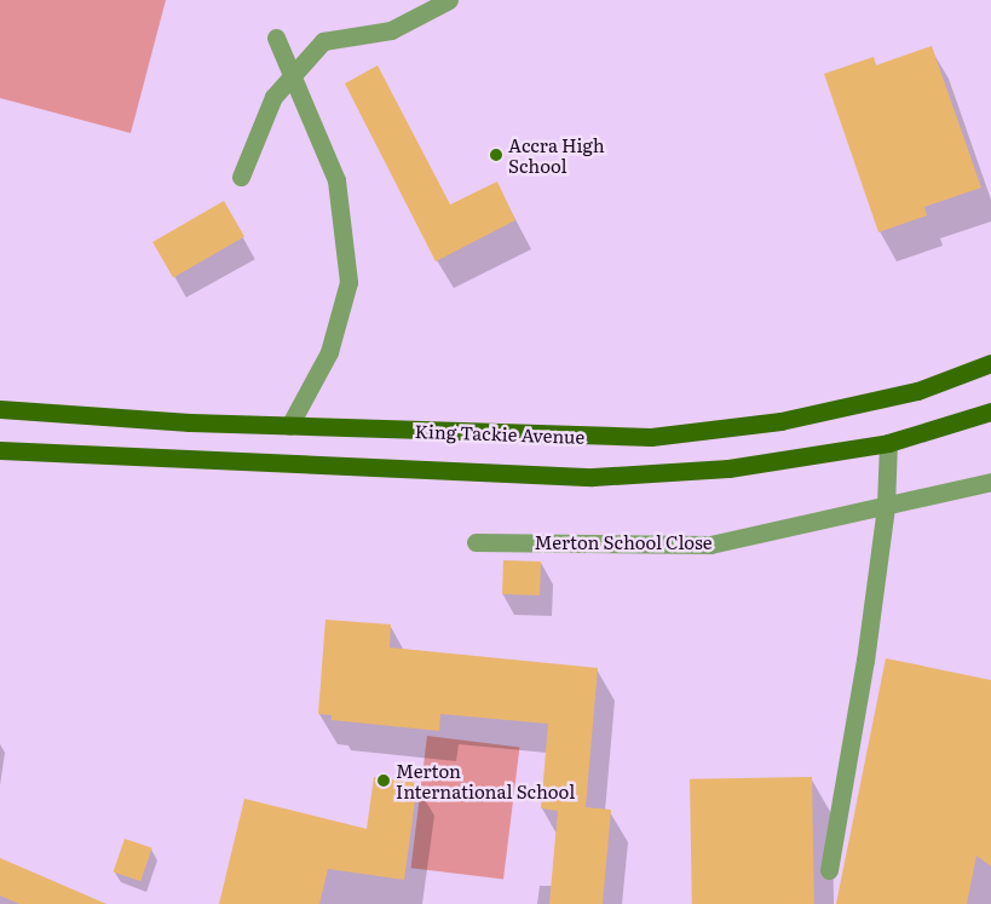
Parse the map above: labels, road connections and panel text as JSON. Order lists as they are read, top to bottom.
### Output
{
  "streets": {
    "main road": ["King Tackie Avenue"],
    "lane": ["Merton School Close"]
  },
  "places": ["Accra High School", "Merton International School"]
}
